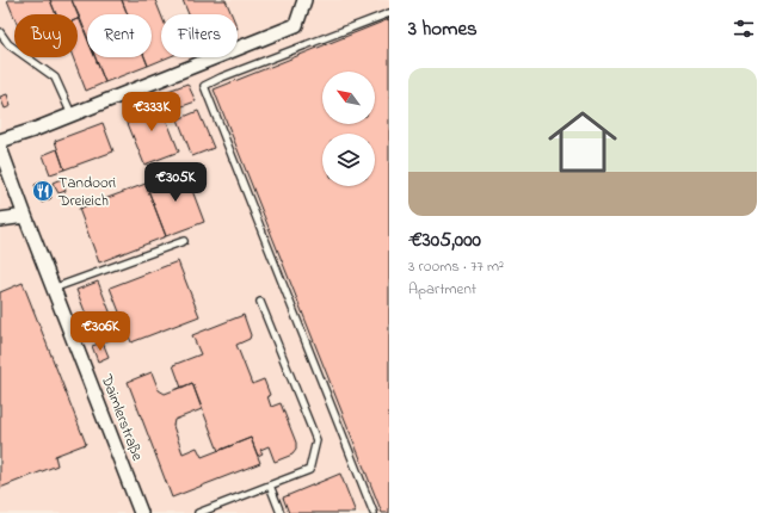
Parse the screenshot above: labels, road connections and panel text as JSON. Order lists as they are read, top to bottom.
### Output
{
  "streets": {
    "street": ["Daimlerstraße"]
  },
  "places": {
    "restaurant": ["Tandoori Dreieich"]
  },
  "north": "top left",
  "page": {
    "heading": "3 homes",
    "chip": ["Buy", "Rent", "Filters"],
    "list": [
      {
        "name": "€305,000",
        "note": "3 rooms · 77 m² · Apartment"
      }
    ],
    "price": ["€333K", "€305K", "€306K"]
  }
}
